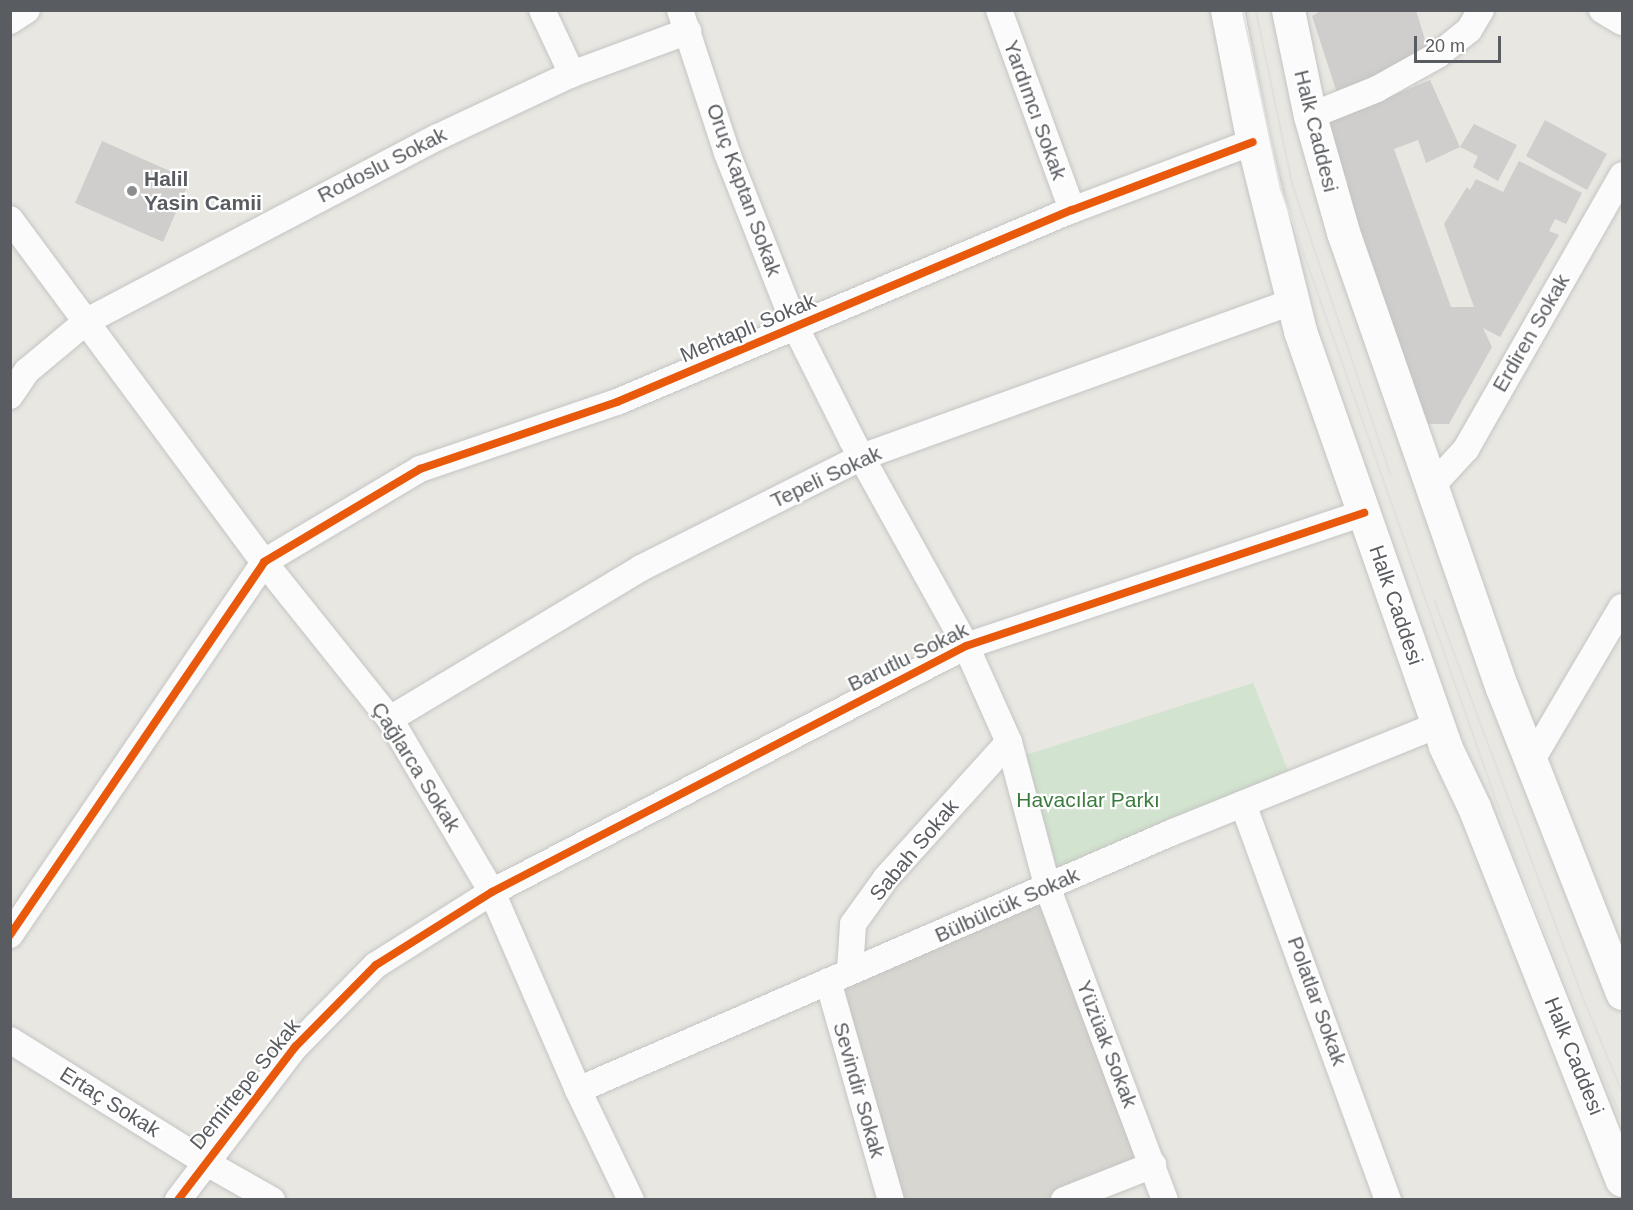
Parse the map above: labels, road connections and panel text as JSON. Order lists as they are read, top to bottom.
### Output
{
  "streets": {
    "main road": ["Halk Caddesi"],
    "street": [
      "Yardımcı Sokak",
      "Rodoslu Sokak",
      "Oruç Kaptan Sokak",
      "Mehtaplı Sokak",
      "Erdiren Sokak",
      "Tepeli Sokak",
      "Barutlu Sokak",
      "Çağlarca Sokak",
      "Sabah Sokak",
      "Bülbülcük Sokak",
      "Polatlar Sokak",
      "Yüzüak Sokak",
      "Demirtepe Sokak",
      "Sevindir Sokak",
      "Ertaç Sokak"
    ]
  },
  "crossings": [
    ["Yardımcı Sokak", "Mehtaplı Sokak"],
    ["Halk Caddesi", "Mehtaplı Sokak"],
    ["Halk Caddesi", "Erdiren Sokak"],
    ["Halk Caddesi", "Tepeli Sokak"],
    ["Halk Caddesi", "Barutlu Sokak"],
    ["Halk Caddesi", "Bülbülcük Sokak"],
    ["Rodoslu Sokak", "Oruç Kaptan Sokak"],
    ["Rodoslu Sokak", "Çağlarca Sokak"],
    ["Oruç Kaptan Sokak", "Mehtaplı Sokak"],
    ["Oruç Kaptan Sokak", "Tepeli Sokak"],
    ["Oruç Kaptan Sokak", "Barutlu Sokak"],
    ["Oruç Kaptan Sokak", "Sabah Sokak"],
    ["Oruç Kaptan Sokak", "Bülbülcük Sokak"],
    ["Oruç Kaptan Sokak", "Yüzüak Sokak"],
    ["Mehtaplı Sokak", "Çağlarca Sokak"],
    ["Tepeli Sokak", "Çağlarca Sokak"],
    ["Barutlu Sokak", "Çağlarca Sokak"],
    ["Barutlu Sokak", "Demirtepe Sokak"],
    ["Çağlarca Sokak", "Bülbülcük Sokak"],
    ["Çağlarca Sokak", "Demirtepe Sokak"],
    ["Sabah Sokak", "Bülbülcük Sokak"],
    ["Sabah Sokak", "Sevindir Sokak"],
    ["Bülbülcük Sokak", "Polatlar Sokak"],
    ["Bülbülcük Sokak", "Yüzüak Sokak"],
    ["Bülbülcük Sokak", "Sevindir Sokak"],
    ["Demirtepe Sokak", "Ertaç Sokak"]
  ],
  "parks": ["Havacılar Parkı"],
  "places": ["Halil Yasin Camii"],
  "scale_bar": "20 m"
}
